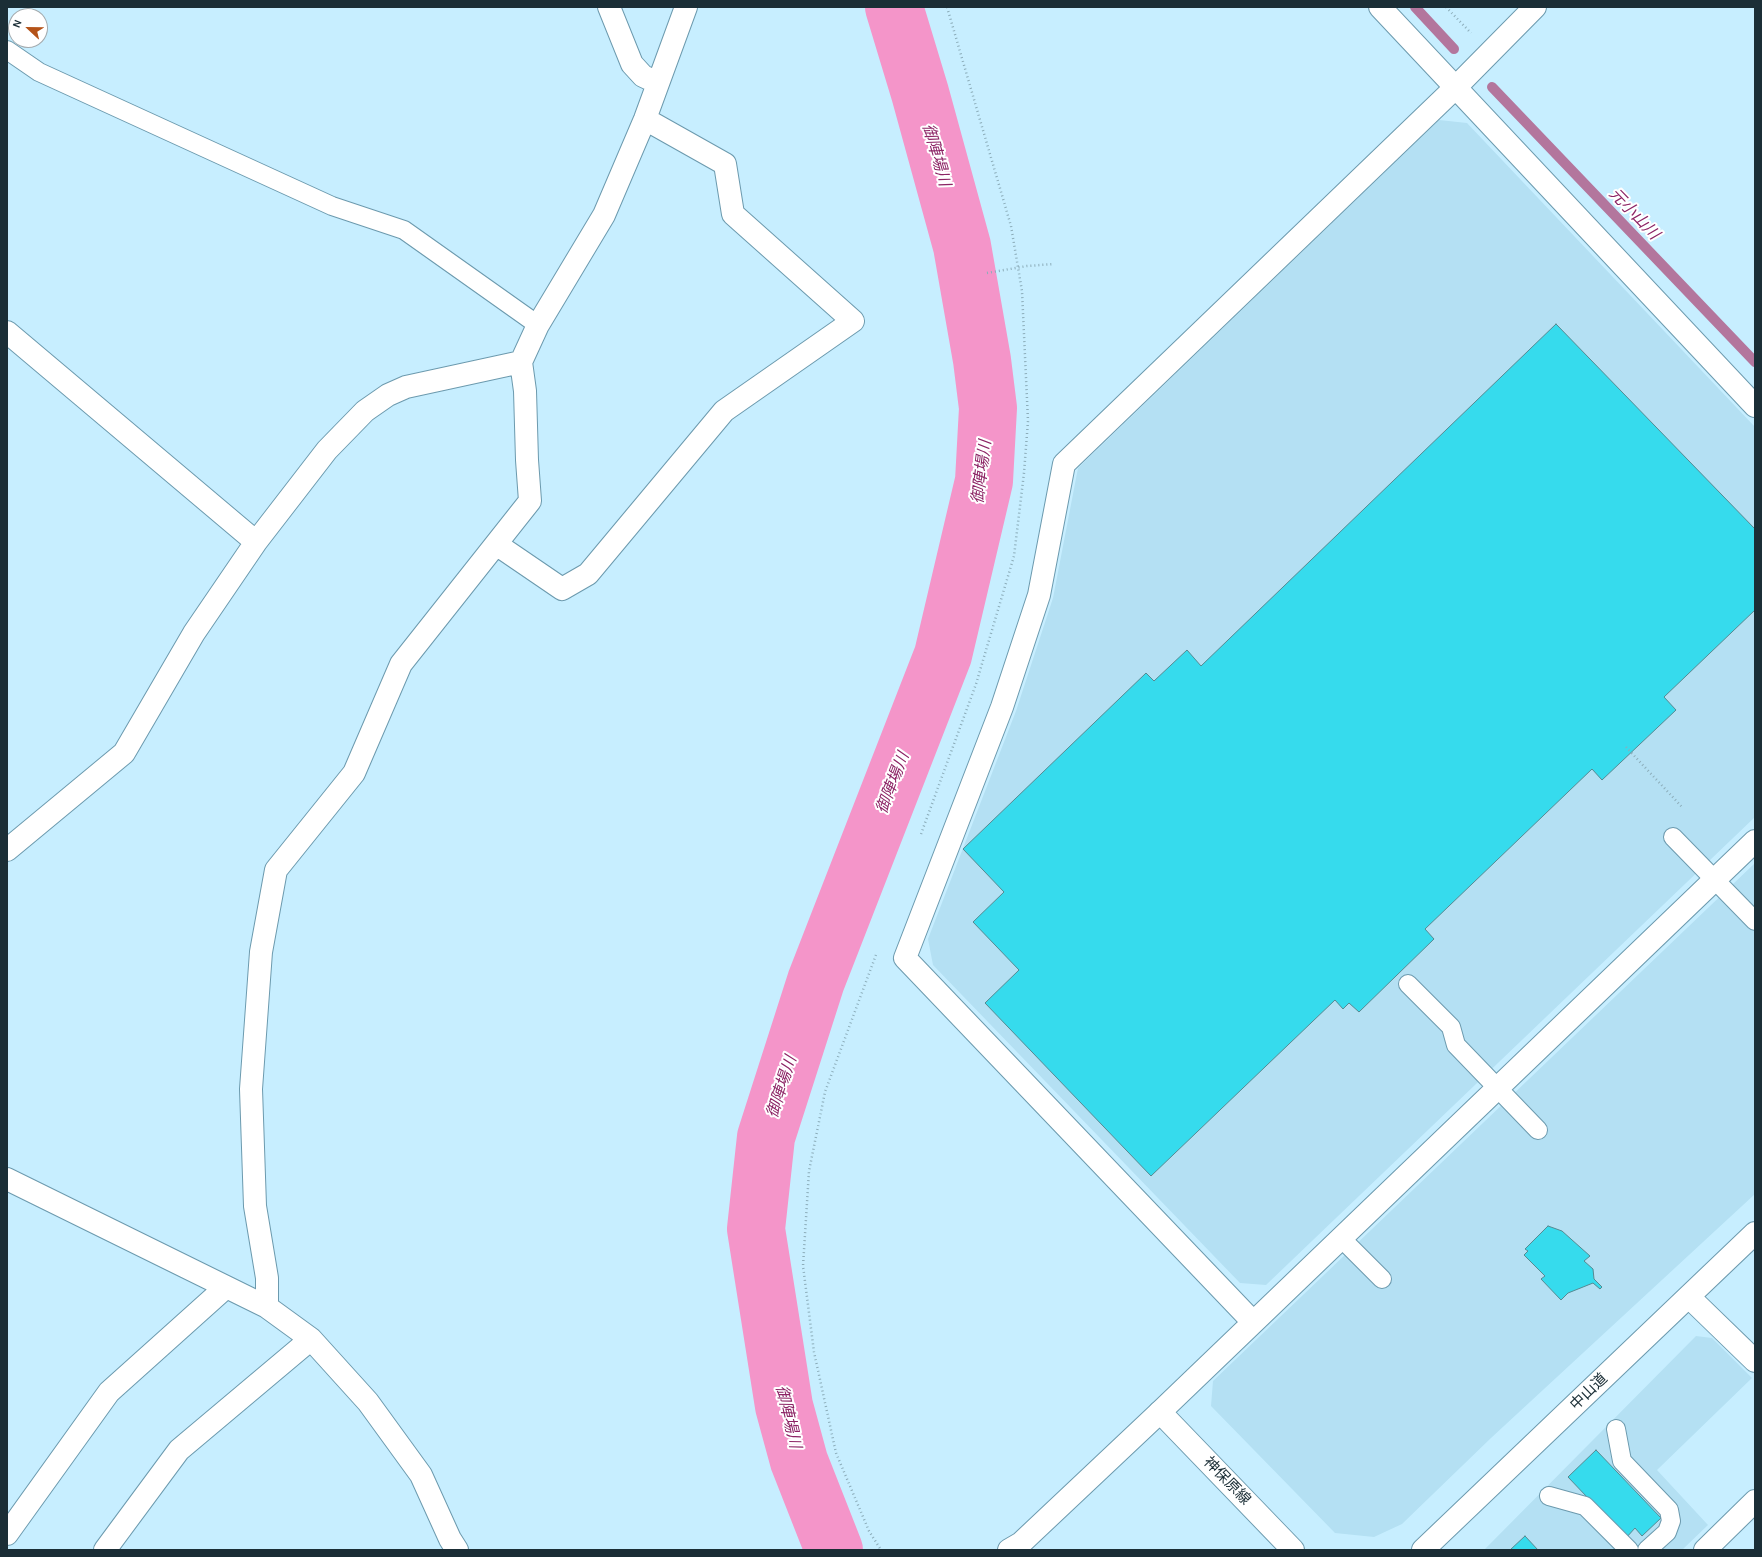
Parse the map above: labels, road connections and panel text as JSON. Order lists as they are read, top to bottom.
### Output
{
  "streets": {
    "main road": ["中山道", "神保原線"]
  },
  "water": ["御陣場川", "元小山川"],
  "north": "left"
}
